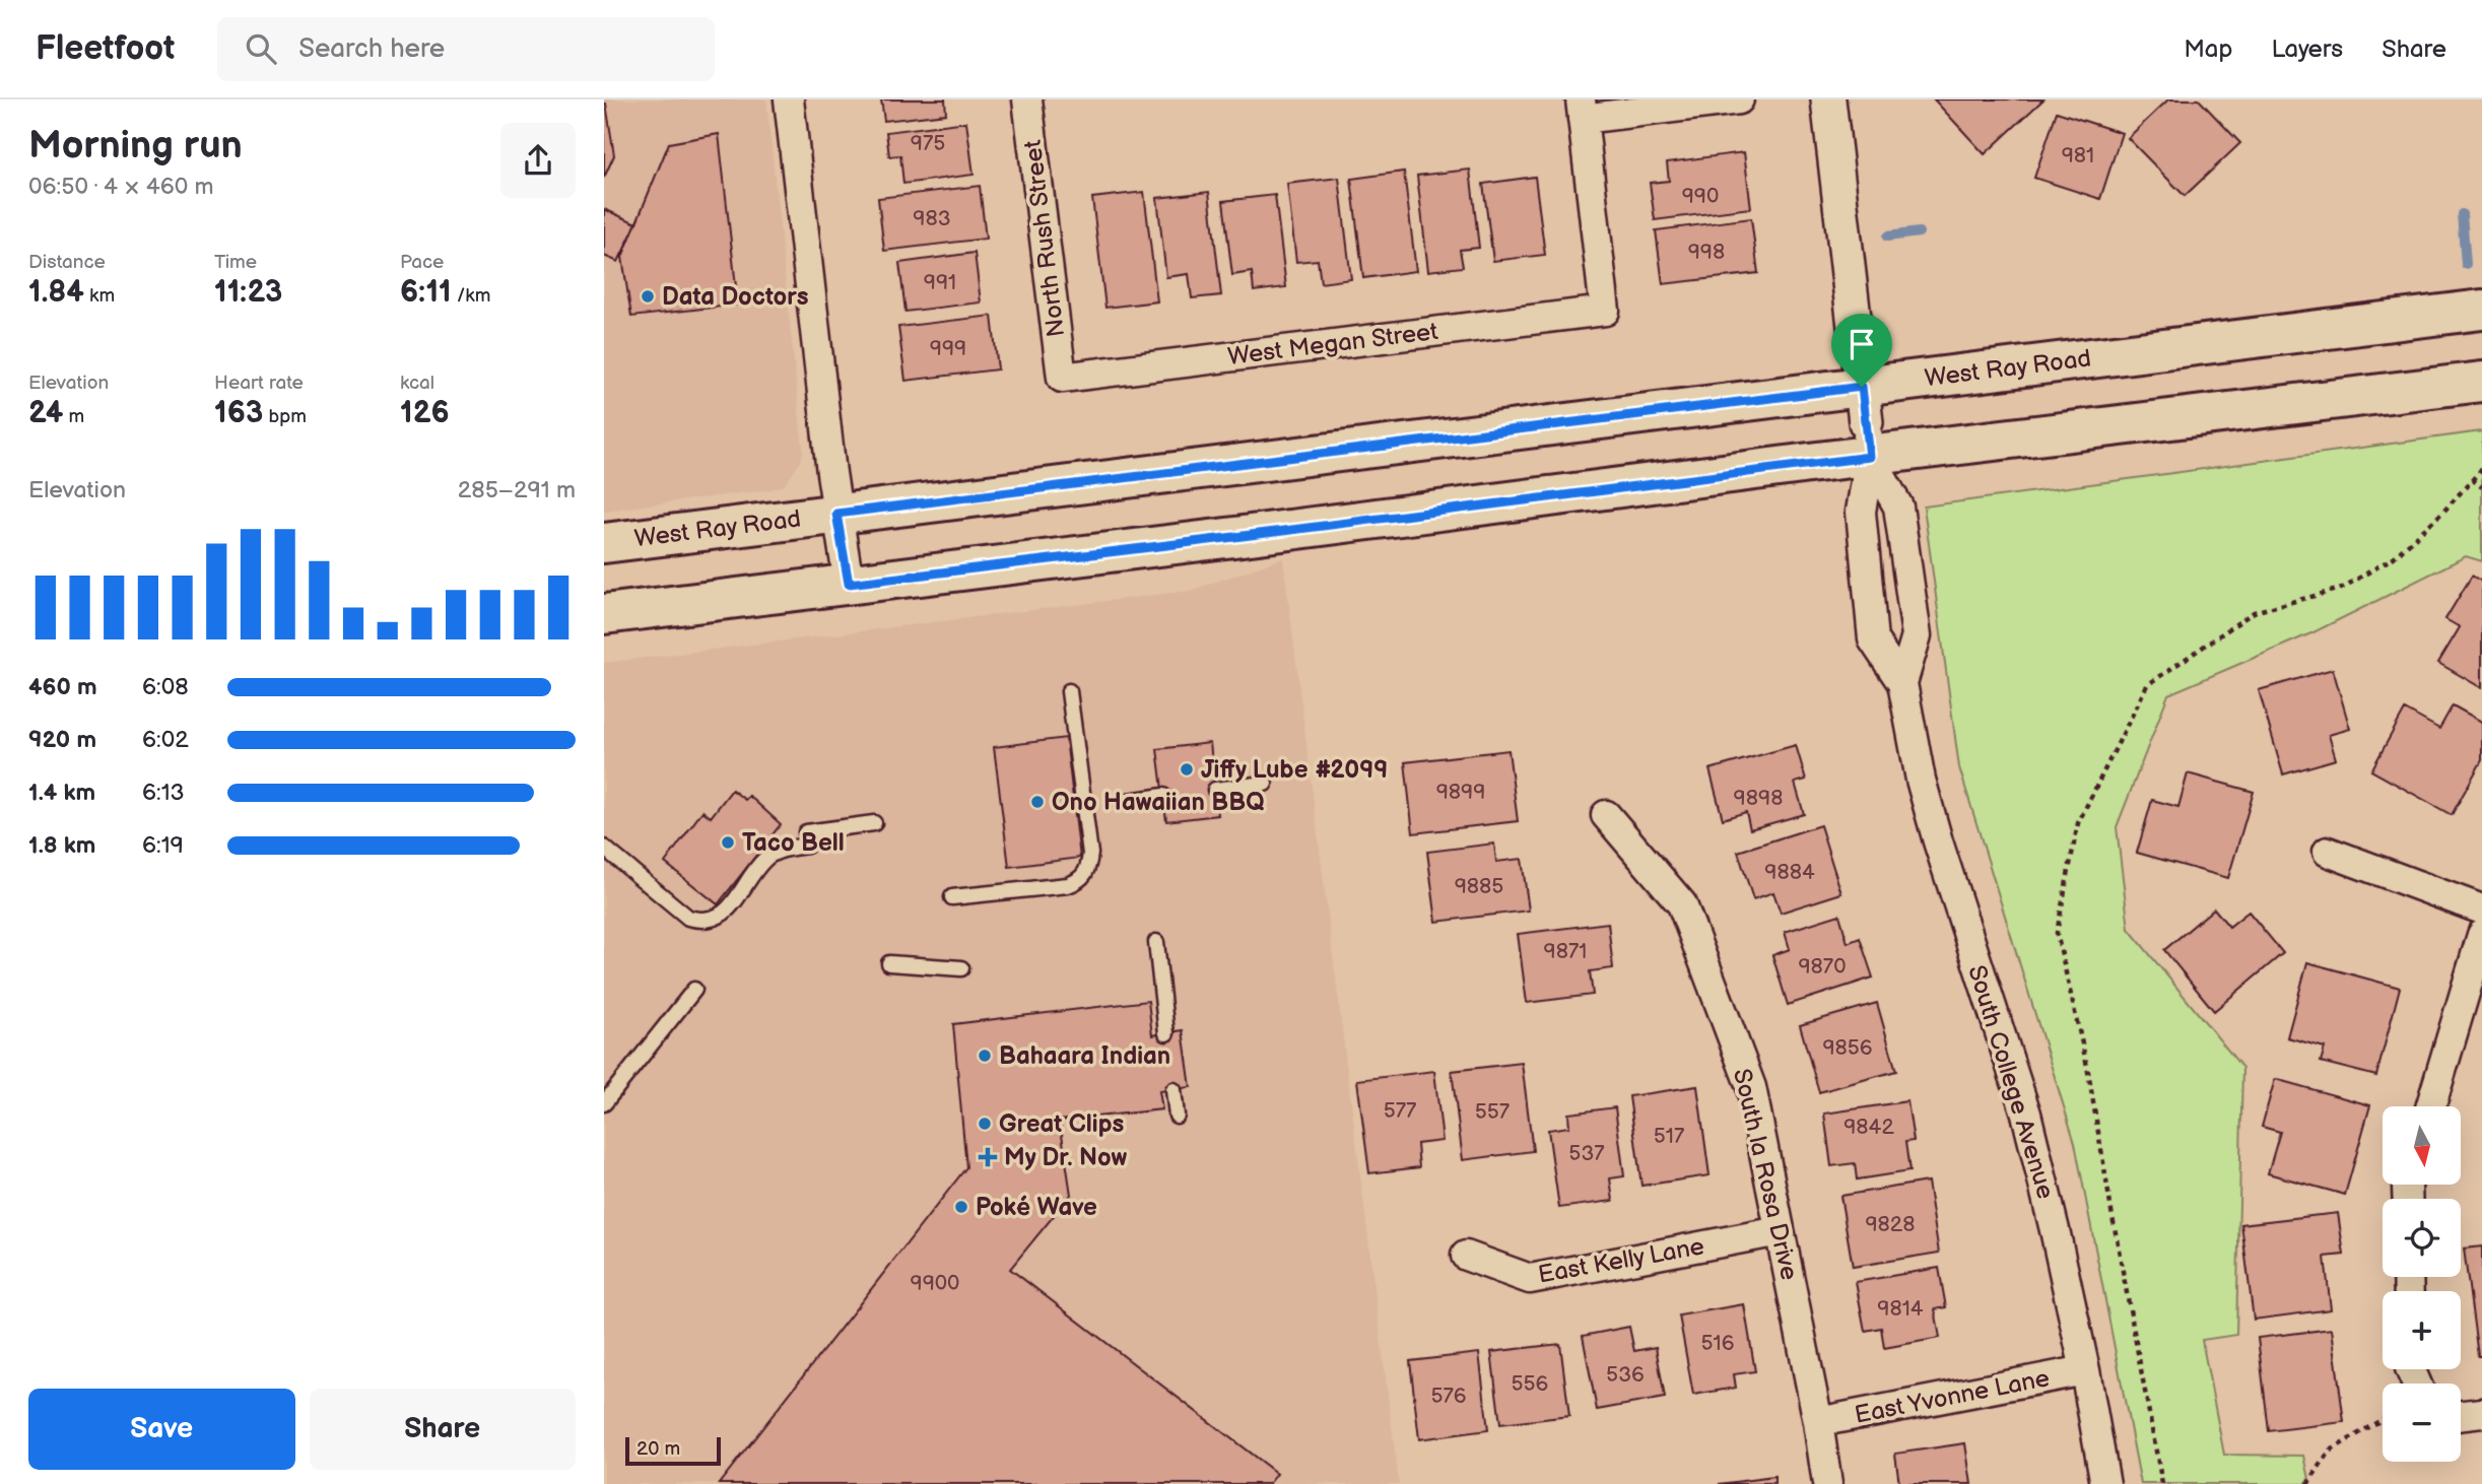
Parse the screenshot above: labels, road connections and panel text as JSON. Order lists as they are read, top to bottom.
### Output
{
  "streets": {
    "main road": ["West Ray Road"],
    "street": [
      "North Rush Street",
      "West Megan Street",
      "South College Avenue",
      "South la Rosa Drive",
      "East Kelly Lane",
      "East Yvonne Lane"
    ]
  },
  "crossings": [
    ["North Rush Street", "West Megan Street"],
    ["West Ray Road", "South College Avenue"],
    ["South College Avenue", "East Yvonne Lane"],
    ["South la Rosa Drive", "East Kelly Lane"],
    ["South la Rosa Drive", "East Yvonne Lane"]
  ],
  "places": {
    "other": [
      "Data Doctors",
      "Jiffy Lube #2099",
      "Ono Hawaiian BBQ",
      "Taco Bell",
      "Bahaara Indian",
      "Great Clips",
      "Poké Wave"
    ],
    "health": ["My Dr. Now"]
  },
  "house_numbers": [
    "975",
    "981",
    "990",
    "983",
    "998",
    "991",
    "999",
    "9899",
    "9898",
    "9884",
    "9885",
    "9871",
    "9870",
    "9856",
    "577",
    "557",
    "9842",
    "517",
    "537",
    "9828",
    "9900",
    "9814",
    "516",
    "536",
    "556",
    "576"
  ],
  "scale_bar": "20 m",
  "north": "bottom",
  "page": {
    "header": "Fleetfoot",
    "search": "Search here",
    "nav": ["Map", "Layers", "Share"],
    "heading": ["Morning run", "06:50 · 4 × 460 m"],
    "stats": [
      ["Distance", "1.84 km"],
      ["Time", "11:23"],
      ["Pace", "6:11 /km"],
      ["Elevation", "24 m"],
      ["Heart rate", "163 bpm"],
      ["kcal", "126"]
    ],
    "chart": ["Elevation", "285–291 m"],
    "list": [
      {
        "name": "460 m",
        "note": "6:08"
      },
      {
        "name": "920 m",
        "note": "6:02"
      },
      {
        "name": "1.4 km",
        "note": "6:13"
      },
      {
        "name": "1.8 km",
        "note": "6:19"
      }
    ],
    "map_buttons": ["+", "−"],
    "buttons": ["Save", "Share"],
    "scale": "20 m"
  }
}
